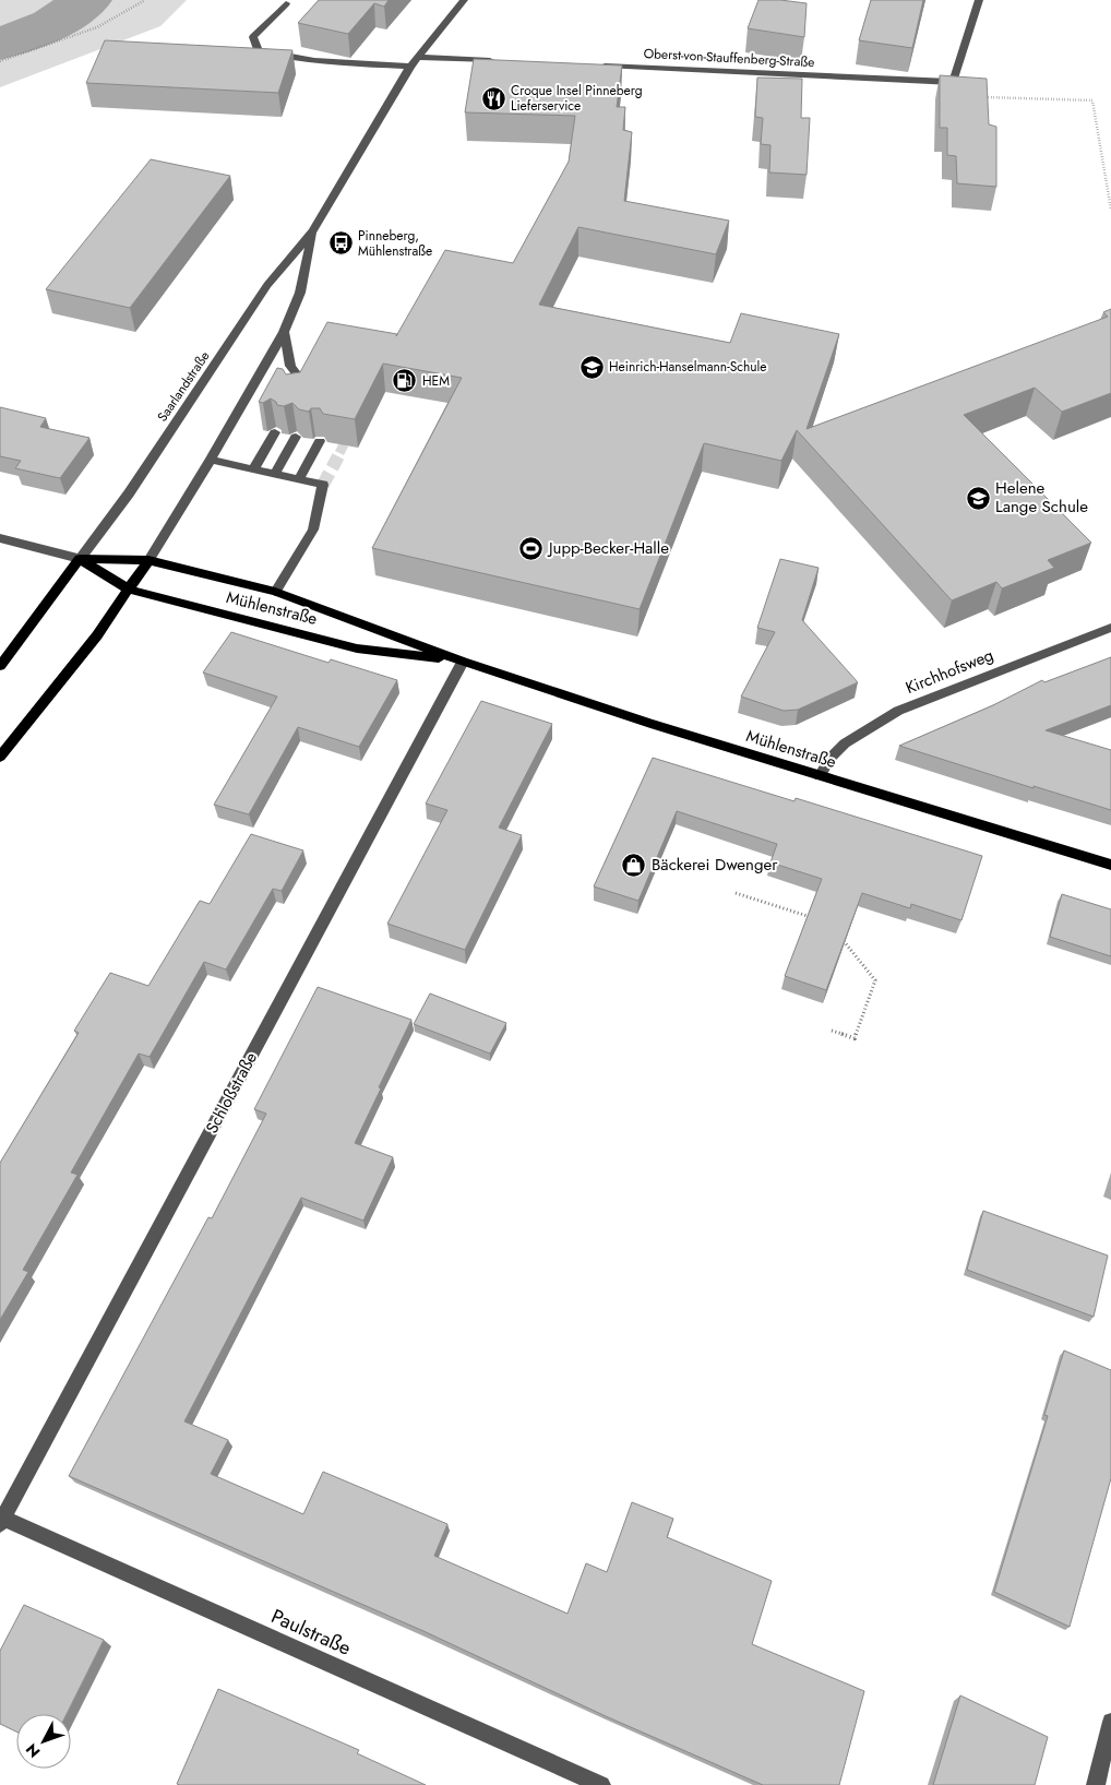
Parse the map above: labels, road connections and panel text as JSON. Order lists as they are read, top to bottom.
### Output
{
  "streets": {
    "main road": ["Mühlenstraße"],
    "street": [
      "Oberst-von-Stauffenberg-Straße",
      "Saarlandstraße",
      "Kirchhofsweg",
      "Schloßstraße",
      "Paulstraße"
    ]
  },
  "crossings": [
    ["Saarlandstraße", "Mühlenstraße"],
    ["Mühlenstraße", "Kirchhofsweg"],
    ["Mühlenstraße", "Schloßstraße"],
    ["Schloßstraße", "Paulstraße"]
  ],
  "places": {
    "restaurant": ["Croque Insel Pinneberg Lieferservice"],
    "bus stop": ["Pinneberg, Mühlenstraße"],
    "school or university": ["Heinrich-Hanselmann-Schule", "Helene Lange Schule"],
    "fuel station": ["HEM"],
    "sports": ["Jupp-Becker-Halle"],
    "shop": ["Bäckerei Dwenger"]
  },
  "north": "bottom left"
}
